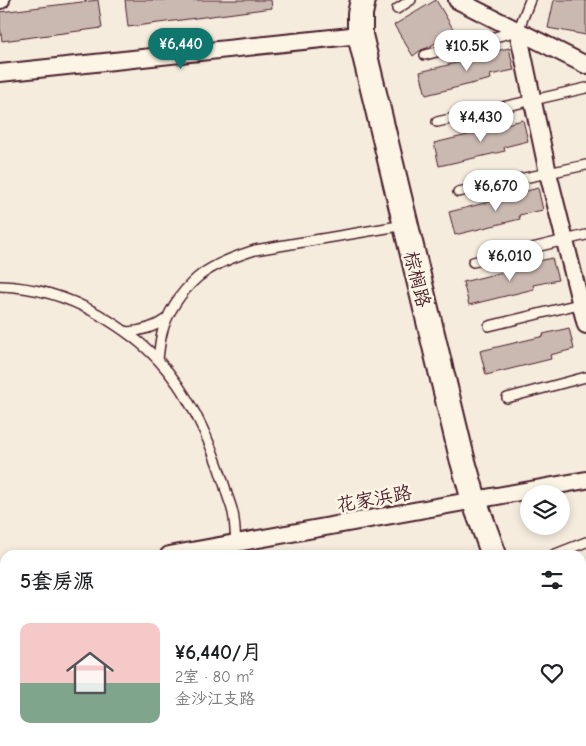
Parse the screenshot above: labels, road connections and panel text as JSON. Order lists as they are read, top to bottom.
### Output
{
  "streets": {
    "street": ["棕榈路", "花家浜路"]
  },
  "crossings": [
    ["棕榈路", "花家浜路"]
  ],
  "page": {
    "price": [
      "¥6,440",
      "¥10.5K",
      "¥4,430",
      "¥6,670",
      "¥6,010"
    ],
    "heading": "5套房源",
    "list": [
      {
        "name": "¥6,440/月",
        "note": "2室 · 80 m² · 金沙江支路"
      }
    ]
  }
}
